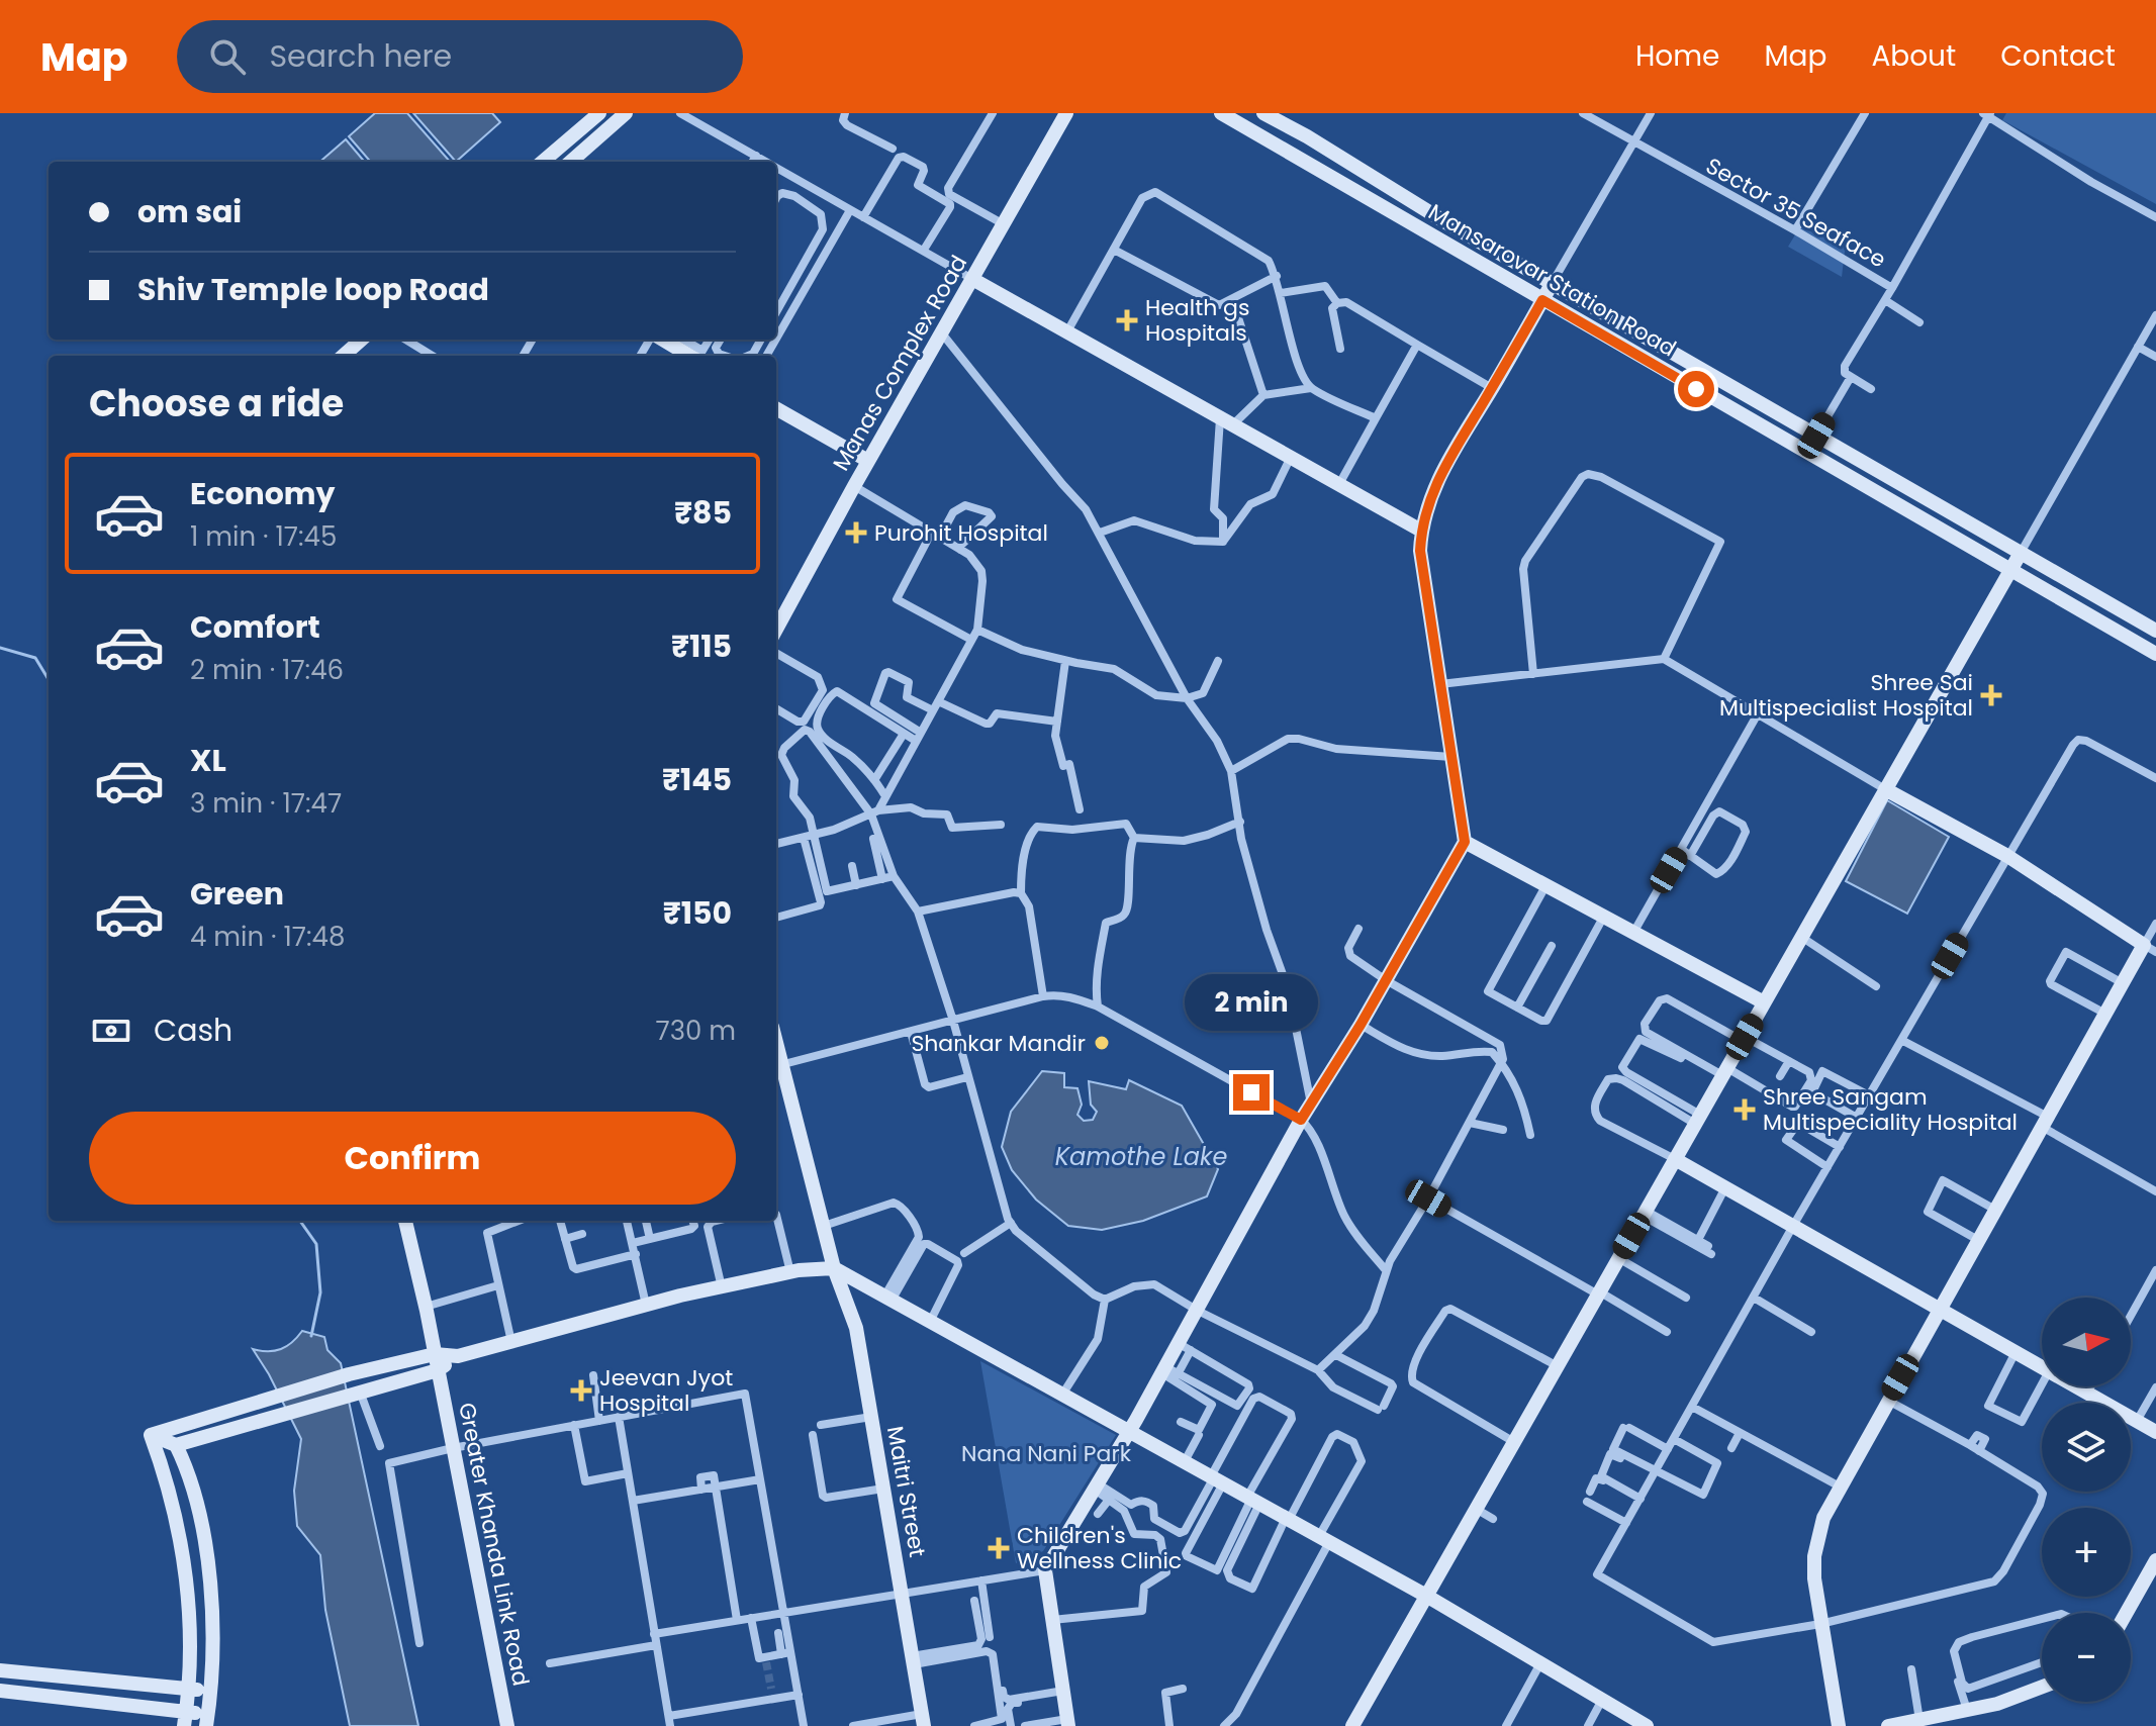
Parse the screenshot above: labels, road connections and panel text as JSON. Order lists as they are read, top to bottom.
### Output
{
  "streets": {
    "street": [
      "Sector 35 Seaface",
      "Mansarovar Station Road",
      "Manas Complex Road",
      "Maitri Street",
      "Greater Khanda Link Road"
    ]
  },
  "water": ["Kamothe Lake"],
  "parks": ["Nana Nani Park"],
  "places": {
    "health": [
      "Health gs Hospitals",
      "Purohit Hospital",
      "Shree Sai Multispecialist Hospital",
      "Shree Sangam Multispeciality Hospital",
      "Jeevan Jyot Hospital",
      "Children's Wellness Clinic"
    ],
    "other": ["Shankar Mandir"]
  },
  "north": "right",
  "page": {
    "header": "Map",
    "search": "Search here",
    "nav": [
      "Home",
      "Map",
      "About",
      "Contact"
    ],
    "banner": ["om sai", "Shiv Temple loop Road"],
    "heading": "Choose a ride",
    "list": [
      {
        "name": "Economy",
        "note": "1 min · 17:45",
        "value": "₹85"
      },
      {
        "name": "Comfort",
        "note": "2 min · 17:46",
        "value": "₹115"
      },
      {
        "name": "XL",
        "note": "3 min · 17:47",
        "value": "₹145"
      },
      {
        "name": "Green",
        "note": "4 min · 17:48",
        "value": "₹150"
      }
    ],
    "bubble": "2 min",
    "pay": ["Cash", "730 m"],
    "buttons": "Confirm",
    "map_buttons": ["+", "−"]
  }
}
